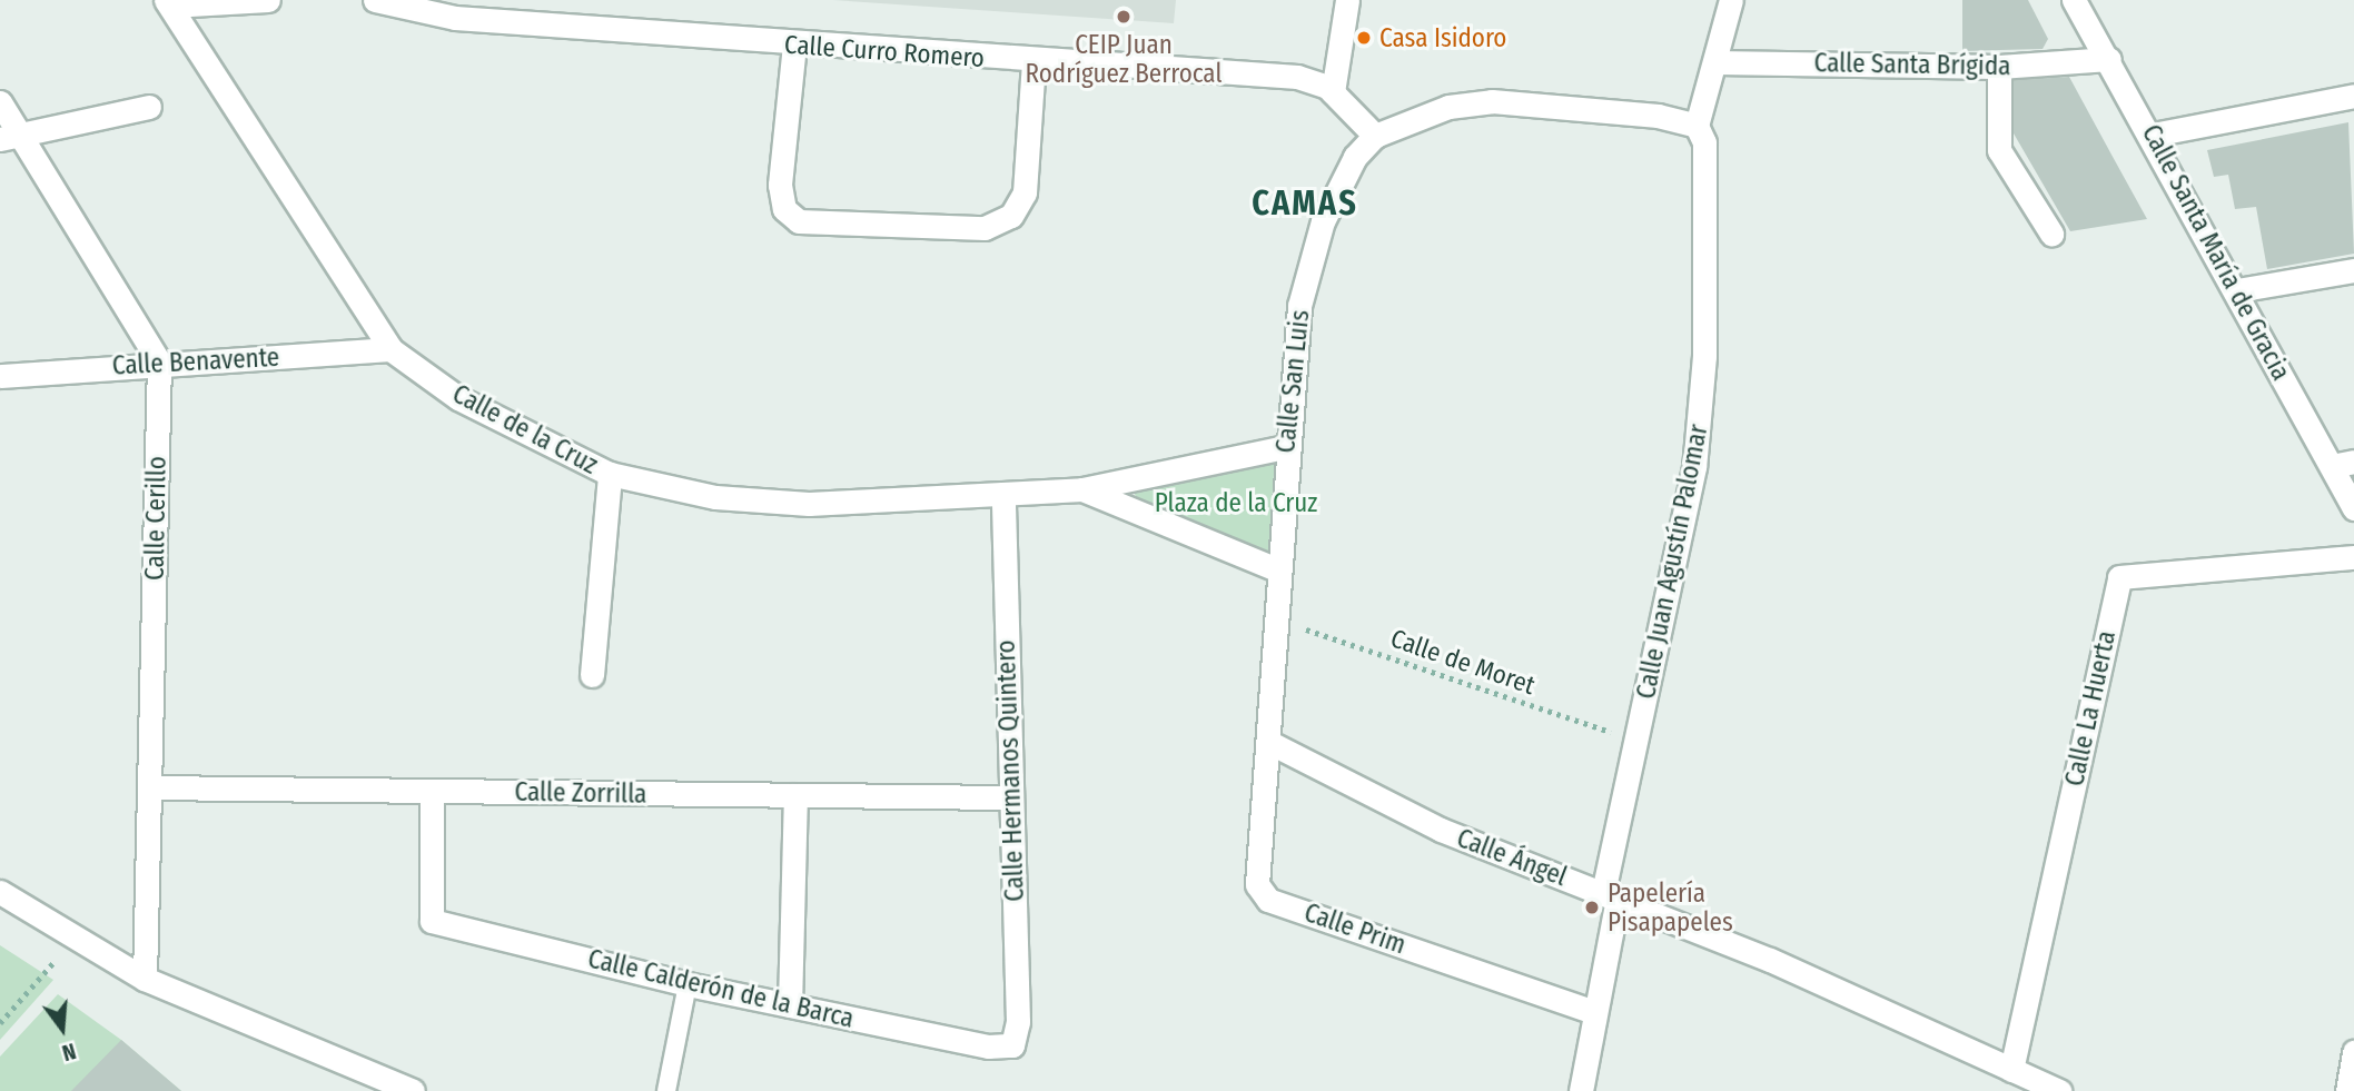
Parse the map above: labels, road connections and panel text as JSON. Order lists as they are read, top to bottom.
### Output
{
  "streets": {
    "street": [
      "Calle Curro Romero",
      "Calle Santa Brígida",
      "Calle Santa María de Gracia",
      "Calle Benavente",
      "Calle San Luis",
      "Calle de la Cruz",
      "Calle Cerillo",
      "Calle Juan Agustín Palomar",
      "Calle La Huerta",
      "Calle Hermanos Quintero",
      "Calle Zorrilla",
      "Calle Ángel",
      "Calle Prim",
      "Calle Calderón de la Barca"
    ],
    "path": ["Calle de Moret"]
  },
  "crossings": [
    ["Calle Curro Romero", "Calle San Luis"],
    ["Calle Santa Brígida", "Calle Santa María de Gracia"],
    ["Calle Santa Brígida", "Calle Juan Agustín Palomar"],
    ["Calle Benavente", "Calle de la Cruz"],
    ["Calle Benavente", "Calle Cerillo"],
    ["Calle San Luis", "Calle de la Cruz"],
    ["Calle San Luis", "Calle Juan Agustín Palomar"],
    ["Calle San Luis", "Calle de Moret"],
    ["Calle San Luis", "Calle Ángel"],
    ["Calle San Luis", "Calle Prim"],
    ["Calle de la Cruz", "Calle Hermanos Quintero"],
    ["Calle Cerillo", "Calle Zorrilla"],
    ["Calle Juan Agustín Palomar", "Calle de Moret"],
    ["Calle Juan Agustín Palomar", "Calle Ángel"],
    ["Calle Juan Agustín Palomar", "Calle Prim"],
    ["Calle La Huerta", "Calle Ángel"],
    ["Calle Hermanos Quintero", "Calle Zorrilla"],
    ["Calle Hermanos Quintero", "Calle Calderón de la Barca"],
    ["Calle Zorrilla", "Calle Calderón de la Barca"],
    ["Calle Ángel", "Calle Prim"]
  ],
  "districts": ["CAMAS"],
  "parks": ["Plaza de la Cruz"],
  "places": ["CEIP Juan Rodríguez Berrocal", "Casa Isidoro", "Papelería Pisapapeles"],
  "north": "bottom"
}
